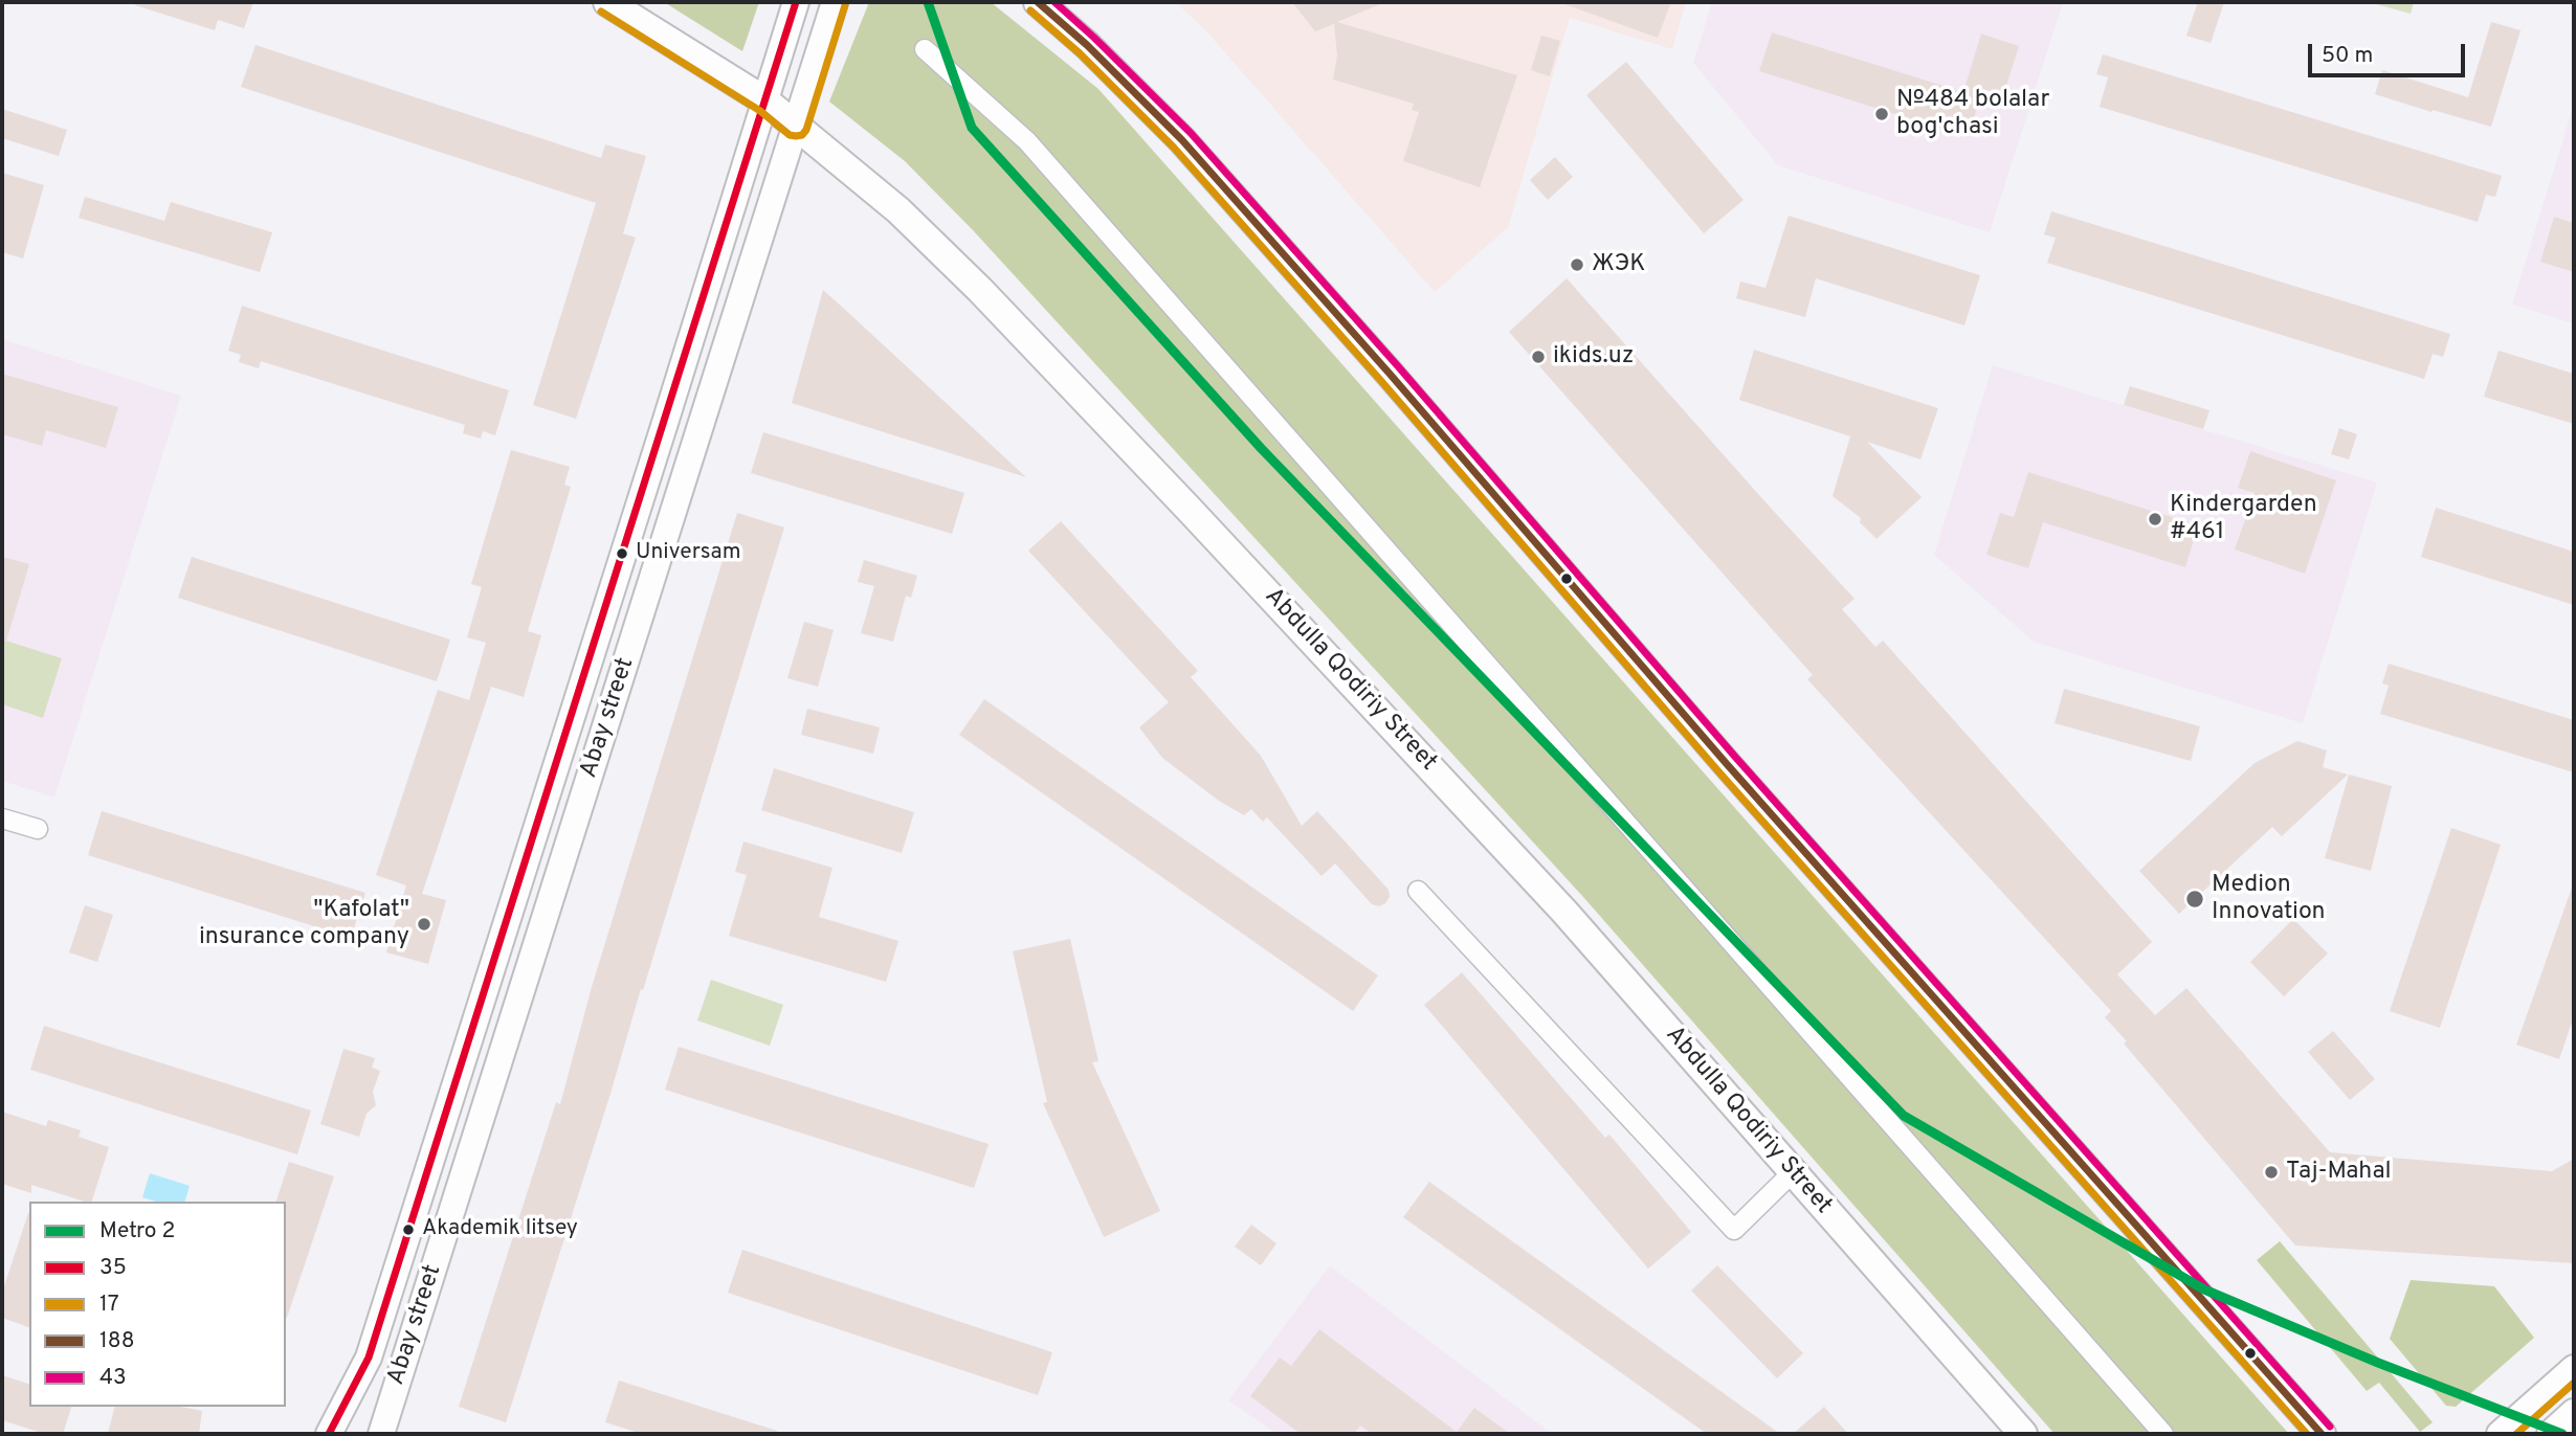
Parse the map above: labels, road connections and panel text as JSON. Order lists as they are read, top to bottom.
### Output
{
  "streets": {
    "main road": ["Abdulla Qodiriy Street", "Abay street"]
  },
  "crossings": [
    ["Abdulla Qodiriy Street", "Abay street"]
  ],
  "places": [
    "№484 bolalar bog'chasi",
    "ЖЭК",
    "ikids.uz",
    "Kindergarden #461",
    "Universam",
    "Medion Innovation",
    "\"Kafolat\" insurance company",
    "Taj-Mahal",
    "Akademik litsey"
  ],
  "lines": [
    "metro line 2",
    "transit line 35",
    "transit line 188",
    "transit line 43",
    "transit line 17"
  ],
  "legend": [
    "Metro 2",
    "35",
    "17",
    "188",
    "43"
  ],
  "scale_bar": "50 m"
}
